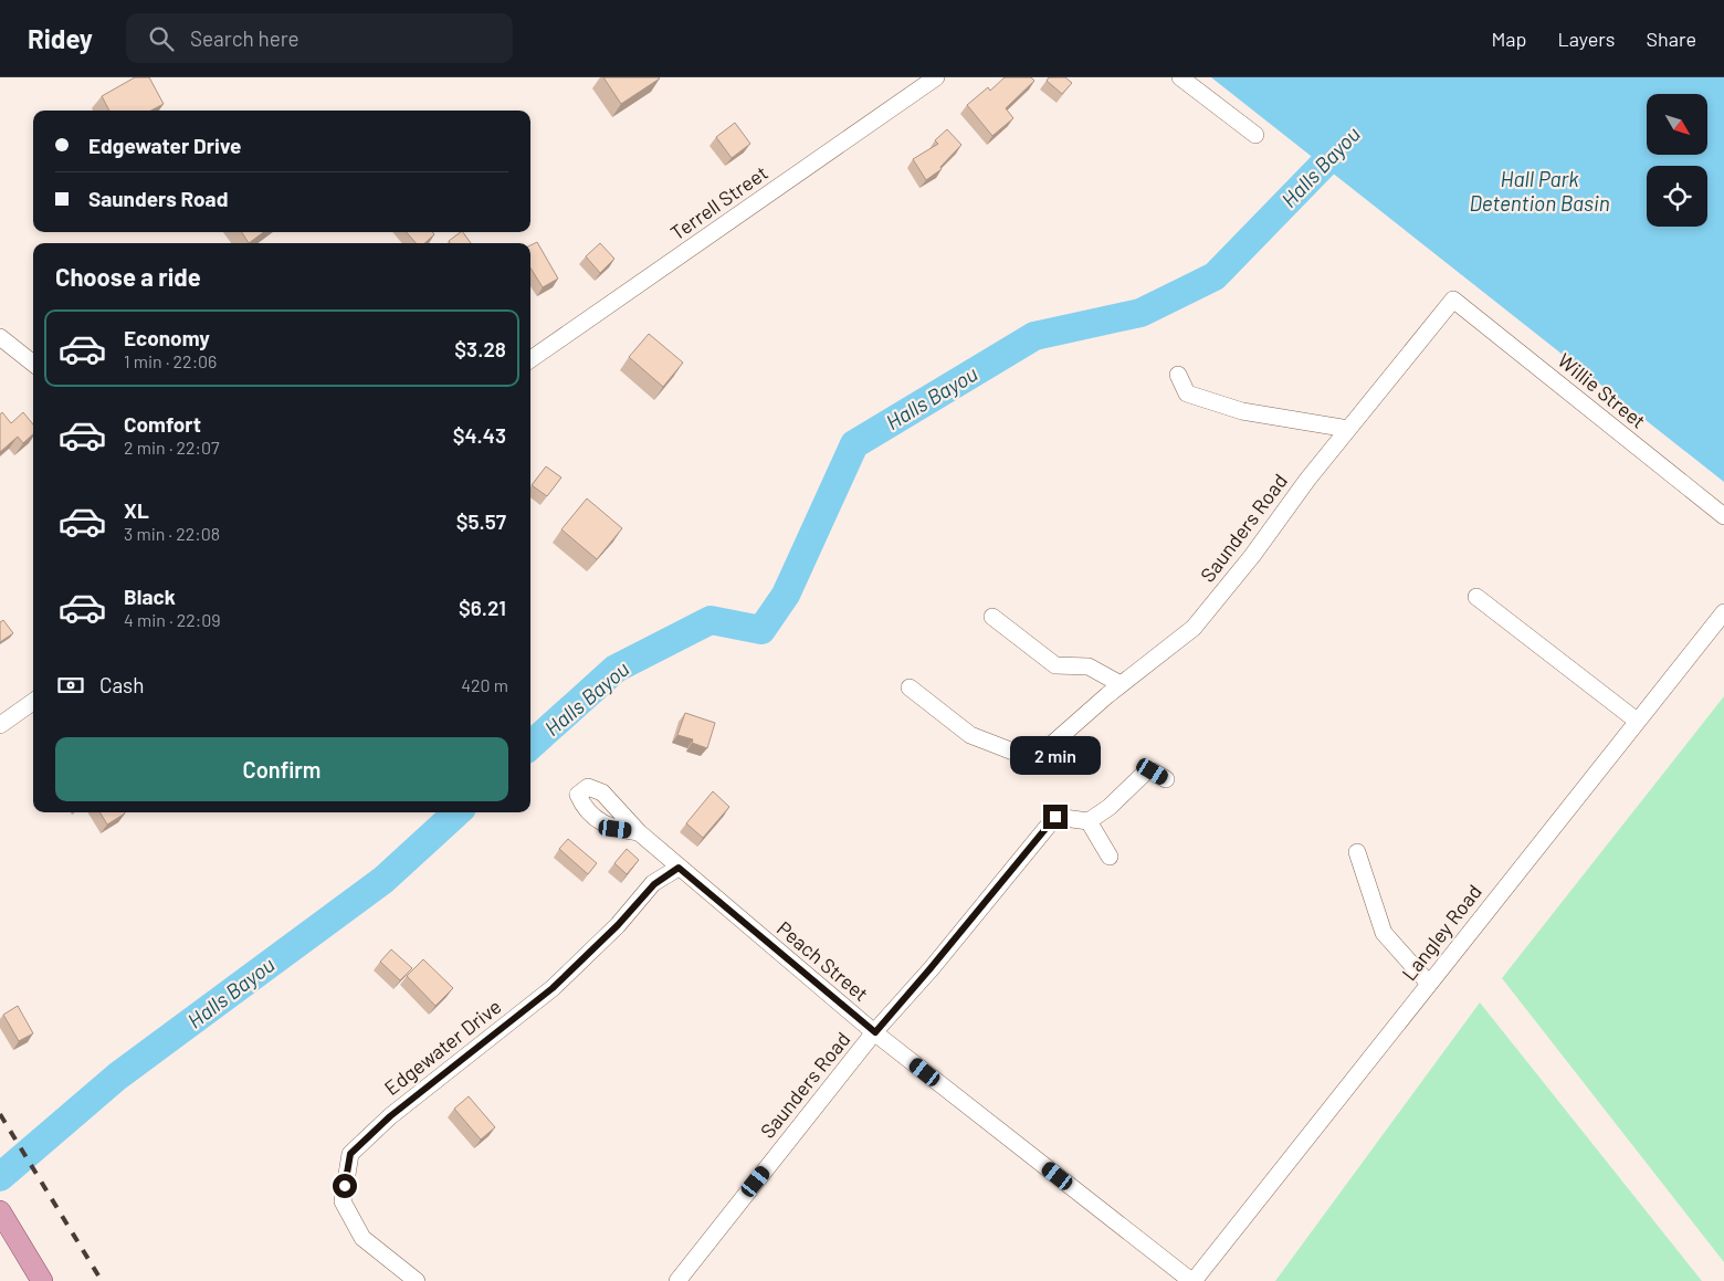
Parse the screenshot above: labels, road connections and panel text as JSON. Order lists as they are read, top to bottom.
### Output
{
  "streets": {
    "street": [
      "Terrell Street",
      "Willie Street",
      "Saunders Road",
      "Langley Road",
      "Peach Street",
      "Edgewater Drive"
    ]
  },
  "crossings": [
    ["Willie Street", "Saunders Road"],
    ["Saunders Road", "Peach Street"],
    ["Langley Road", "Peach Street"],
    ["Peach Street", "Edgewater Drive"]
  ],
  "water": ["Halls Bayou", "Hall Park Detention Basin"],
  "north": "bottom right",
  "page": {
    "header": "Ridey",
    "search": "Search here",
    "nav": ["Map", "Layers", "Share"],
    "banner": ["Edgewater Drive", "Saunders Road"],
    "heading": "Choose a ride",
    "list": [
      {
        "name": "Economy",
        "note": "1 min · 22:06",
        "value": "$3.28"
      },
      {
        "name": "Comfort",
        "note": "2 min · 22:07",
        "value": "$4.43"
      },
      {
        "name": "XL",
        "note": "3 min · 22:08",
        "value": "$5.57"
      },
      {
        "name": "Black",
        "note": "4 min · 22:09",
        "value": "$6.21"
      }
    ],
    "pay": ["Cash", "420 m"],
    "buttons": "Confirm",
    "bubble": "2 min"
  }
}
